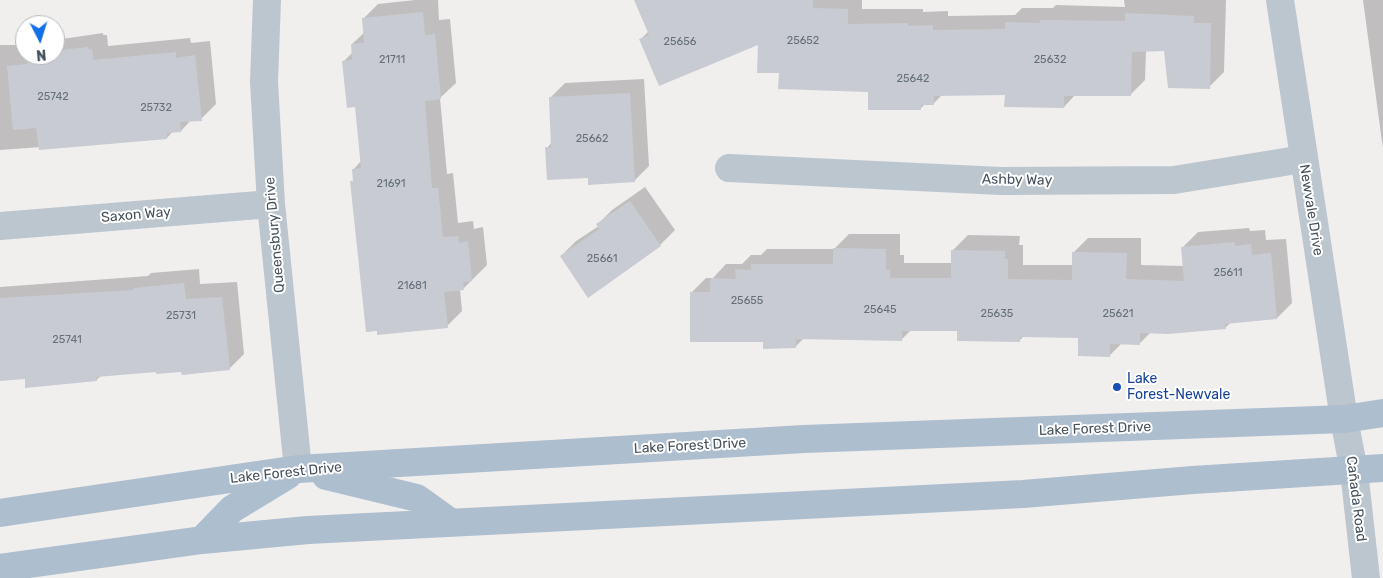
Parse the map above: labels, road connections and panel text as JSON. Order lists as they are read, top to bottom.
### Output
{
  "streets": {
    "main road": ["Lake Forest Drive"],
    "street": [
      "Ashby Way",
      "Newvale Drive",
      "Saxon Way",
      "Queensbury Drive",
      "Cañada Road"
    ]
  },
  "crossings": [
    ["Ashby Way", "Newvale Drive"],
    ["Newvale Drive", "Lake Forest Drive"],
    ["Newvale Drive", "Cañada Road"],
    ["Saxon Way", "Queensbury Drive"],
    ["Queensbury Drive", "Lake Forest Drive"],
    ["Lake Forest Drive", "Cañada Road"]
  ],
  "places": ["Lake Forest-Newvale"],
  "house_numbers": [
    "25652",
    "25656",
    "21711",
    "25632",
    "25642",
    "25742",
    "25732",
    "25662",
    "21691",
    "25661",
    "25611",
    "21681",
    "25655",
    "25645",
    "25635",
    "25621",
    "25731",
    "25741"
  ],
  "north": "bottom"
}
